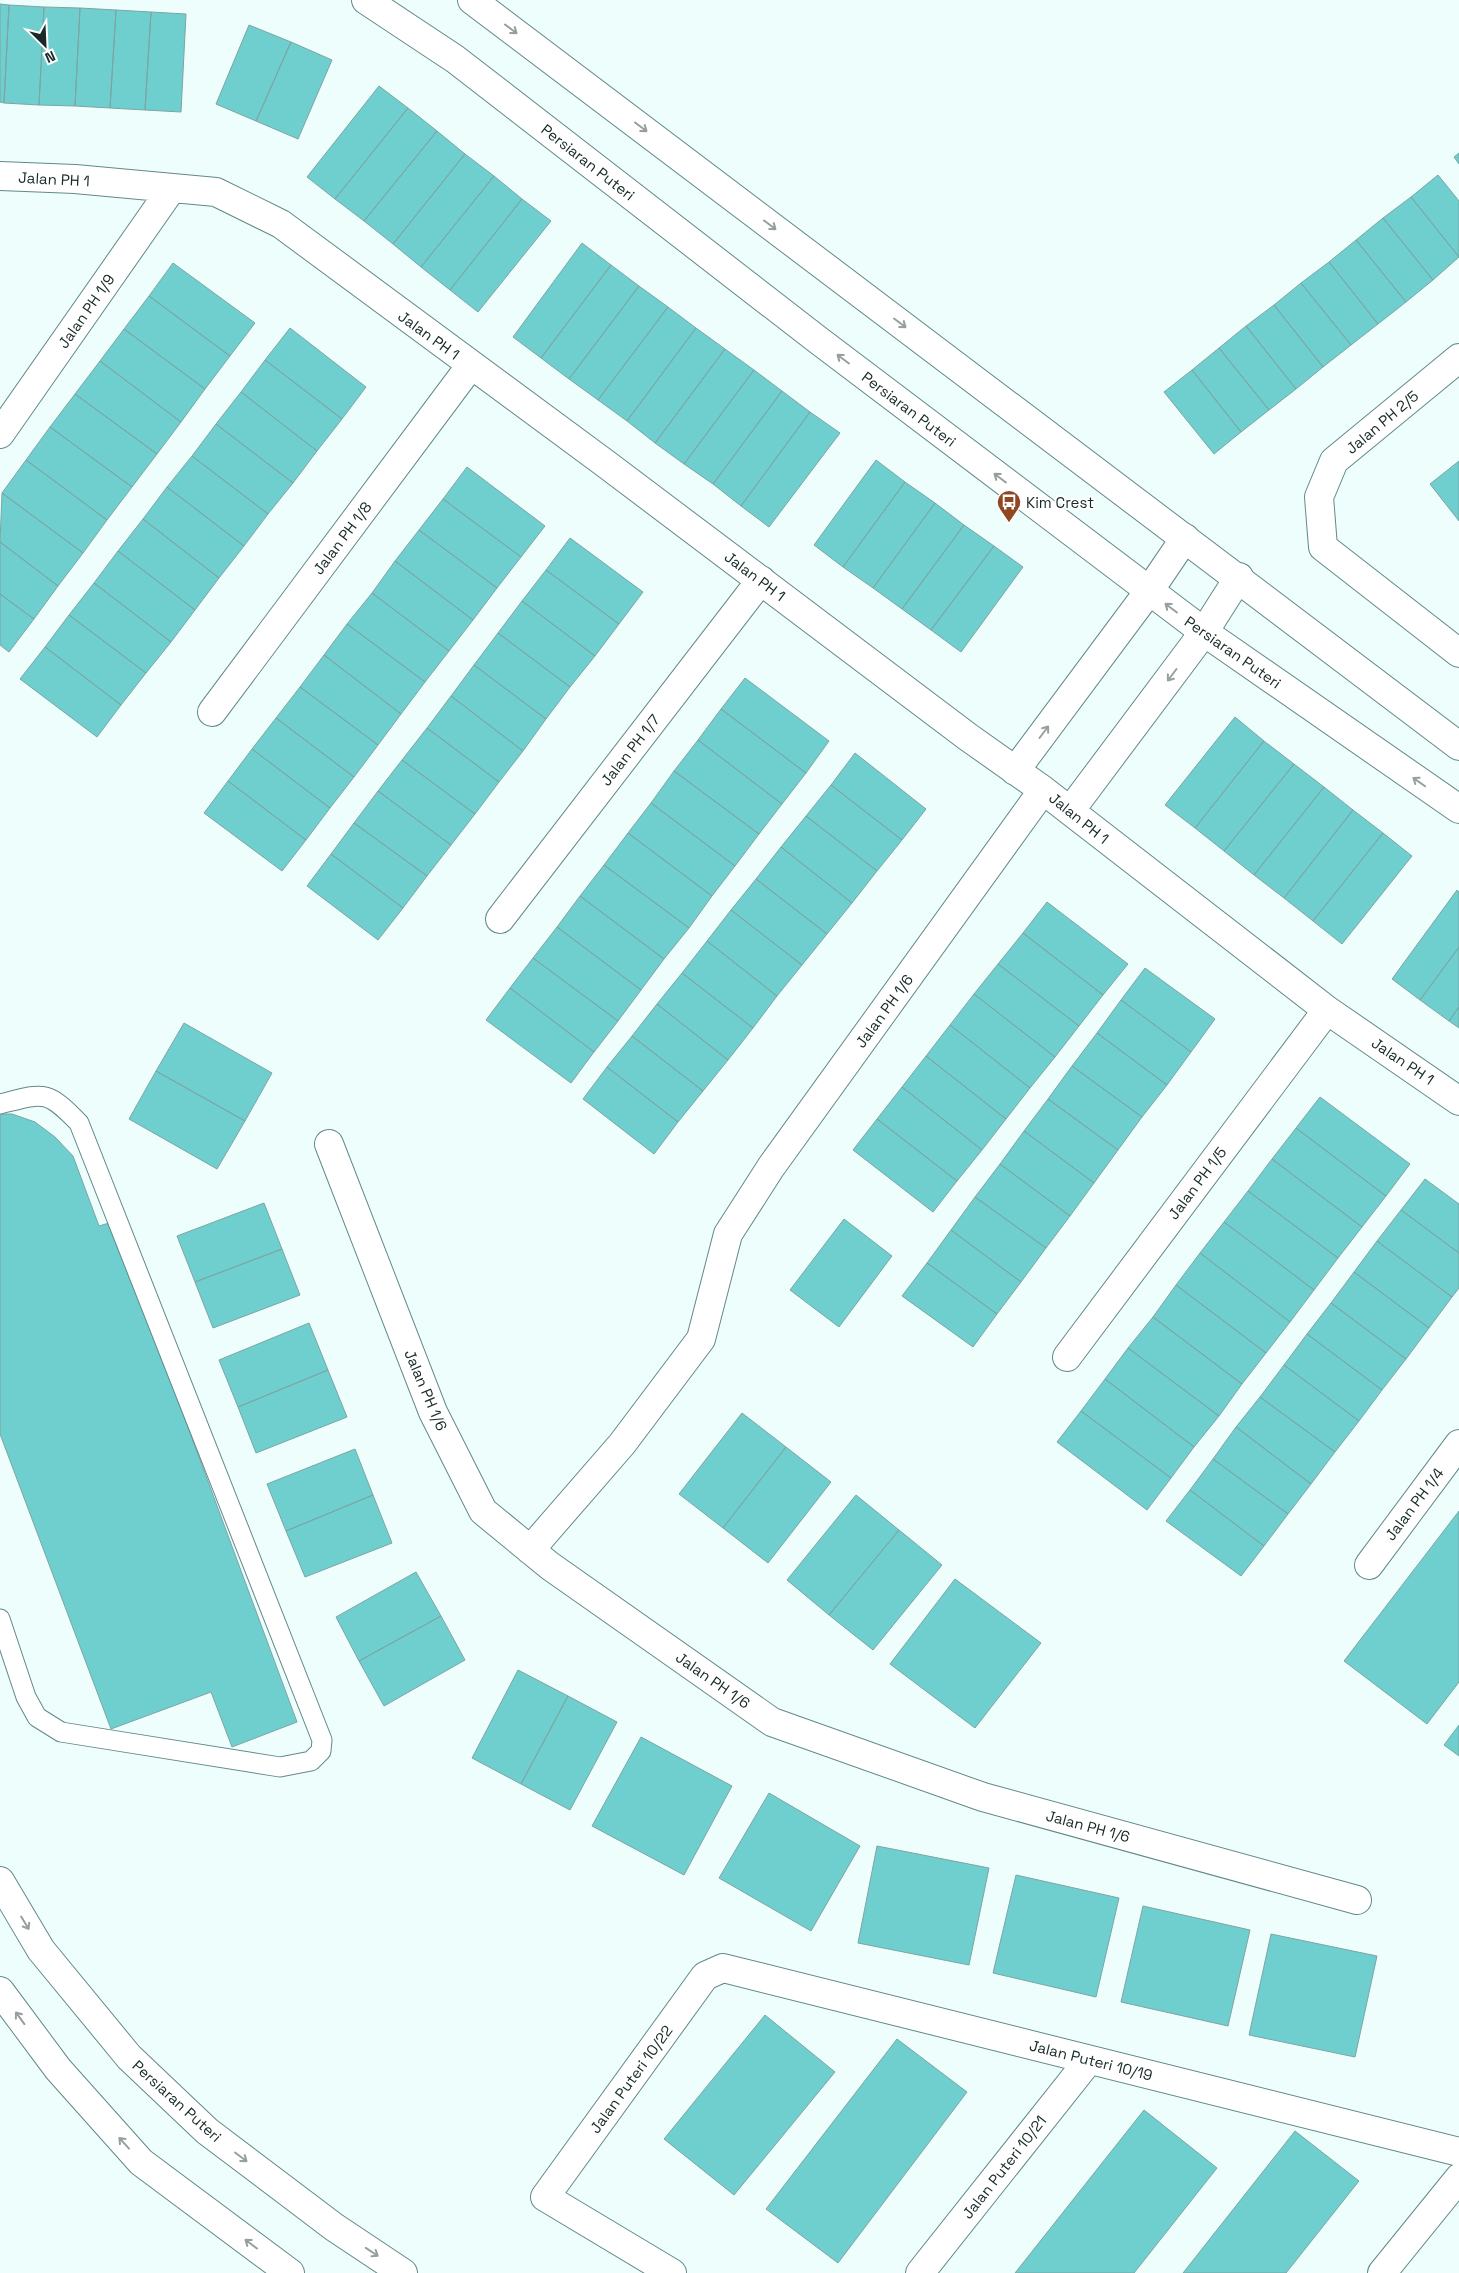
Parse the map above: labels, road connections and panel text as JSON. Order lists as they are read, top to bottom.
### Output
{
  "streets": {
    "street": [
      "Persiaran Puteri",
      "Jalan PH 1",
      "Jalan PH 1/9",
      "Jalan PH 2/5",
      "Jalan PH 1/8",
      "Jalan PH 1/7",
      "Jalan PH 1/6",
      "Jalan PH 1/5",
      "Jalan PH 1/4",
      "Jalan Puteri 10/19",
      "Jalan Puteri 10/22",
      "Jalan Puteri 10/21"
    ]
  },
  "crossings": [
    ["Jalan PH 1", "Jalan PH 1/9"],
    ["Jalan PH 1", "Jalan PH 1/8"],
    ["Jalan PH 1", "Jalan PH 1/7"],
    ["Jalan PH 1", "Jalan PH 1/6"],
    ["Jalan PH 1", "Jalan PH 1/5"],
    ["Jalan Puteri 10/19", "Jalan Puteri 10/22"],
    ["Jalan Puteri 10/19", "Jalan Puteri 10/21"]
  ],
  "places": {
    "bus stop": ["Kim Crest"]
  },
  "north": "bottom right"
}
